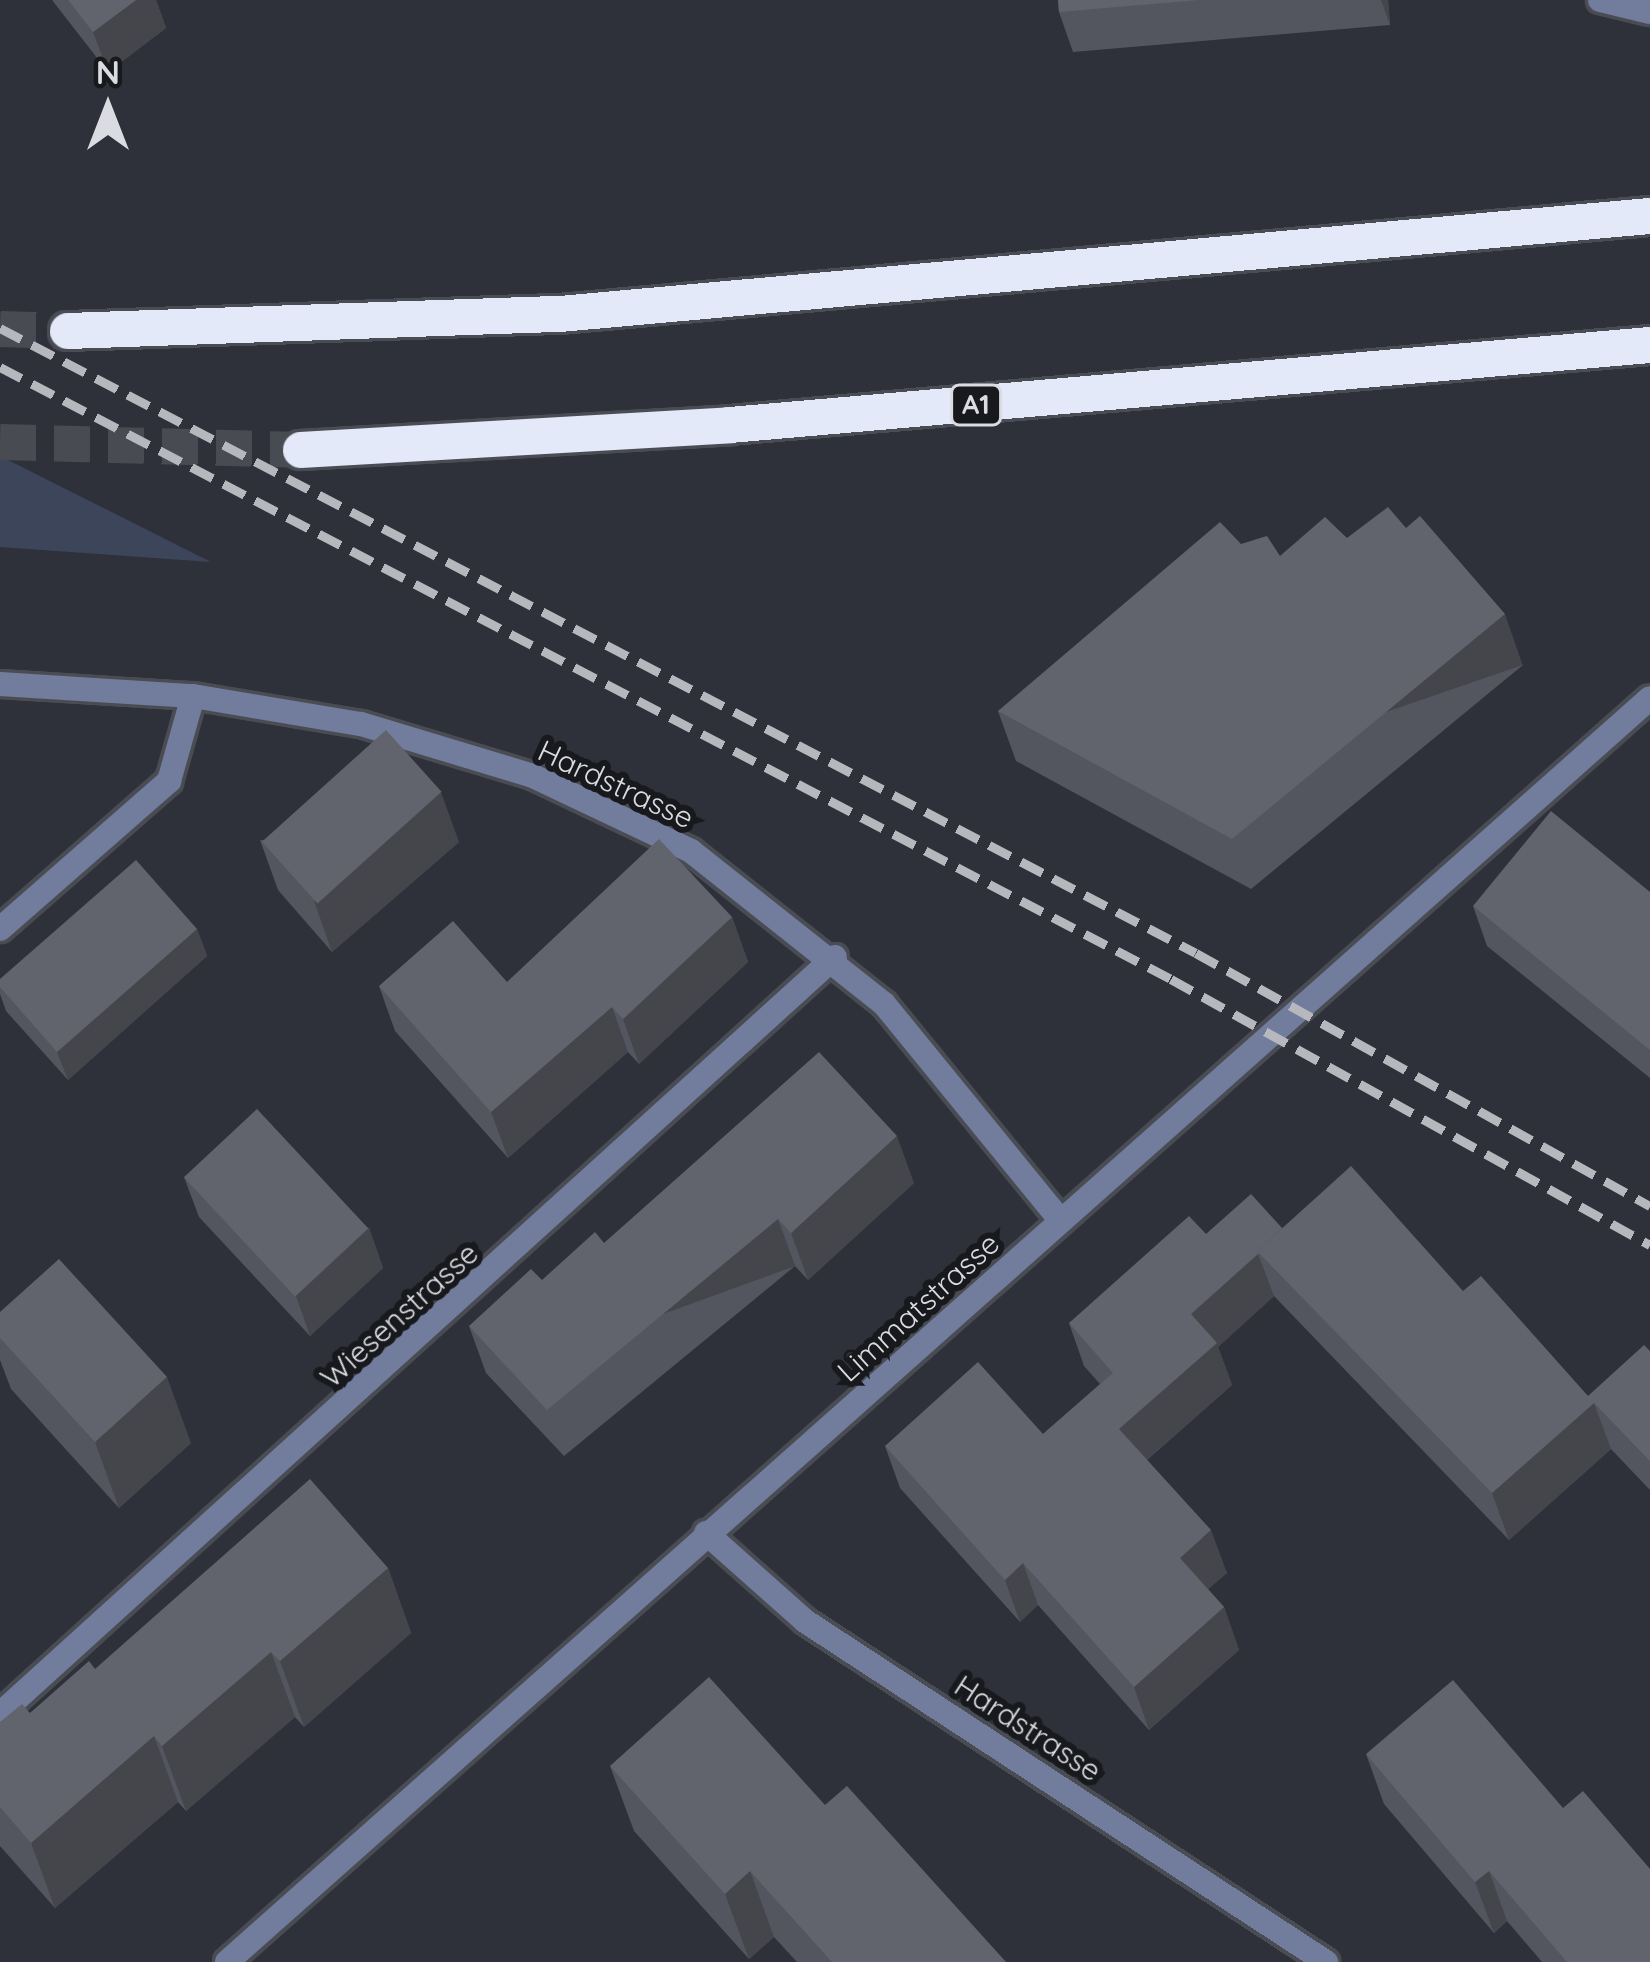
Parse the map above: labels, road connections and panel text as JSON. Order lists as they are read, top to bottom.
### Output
{
  "streets": {
    "highway": ["A1"],
    "street": ["Hardstrasse", "Limmatstrasse", "Wiesenstrasse"]
  },
  "crossings": [
    ["Hardstrasse", "Limmatstrasse"],
    ["Hardstrasse", "Wiesenstrasse"]
  ],
  "north": "top"
}
